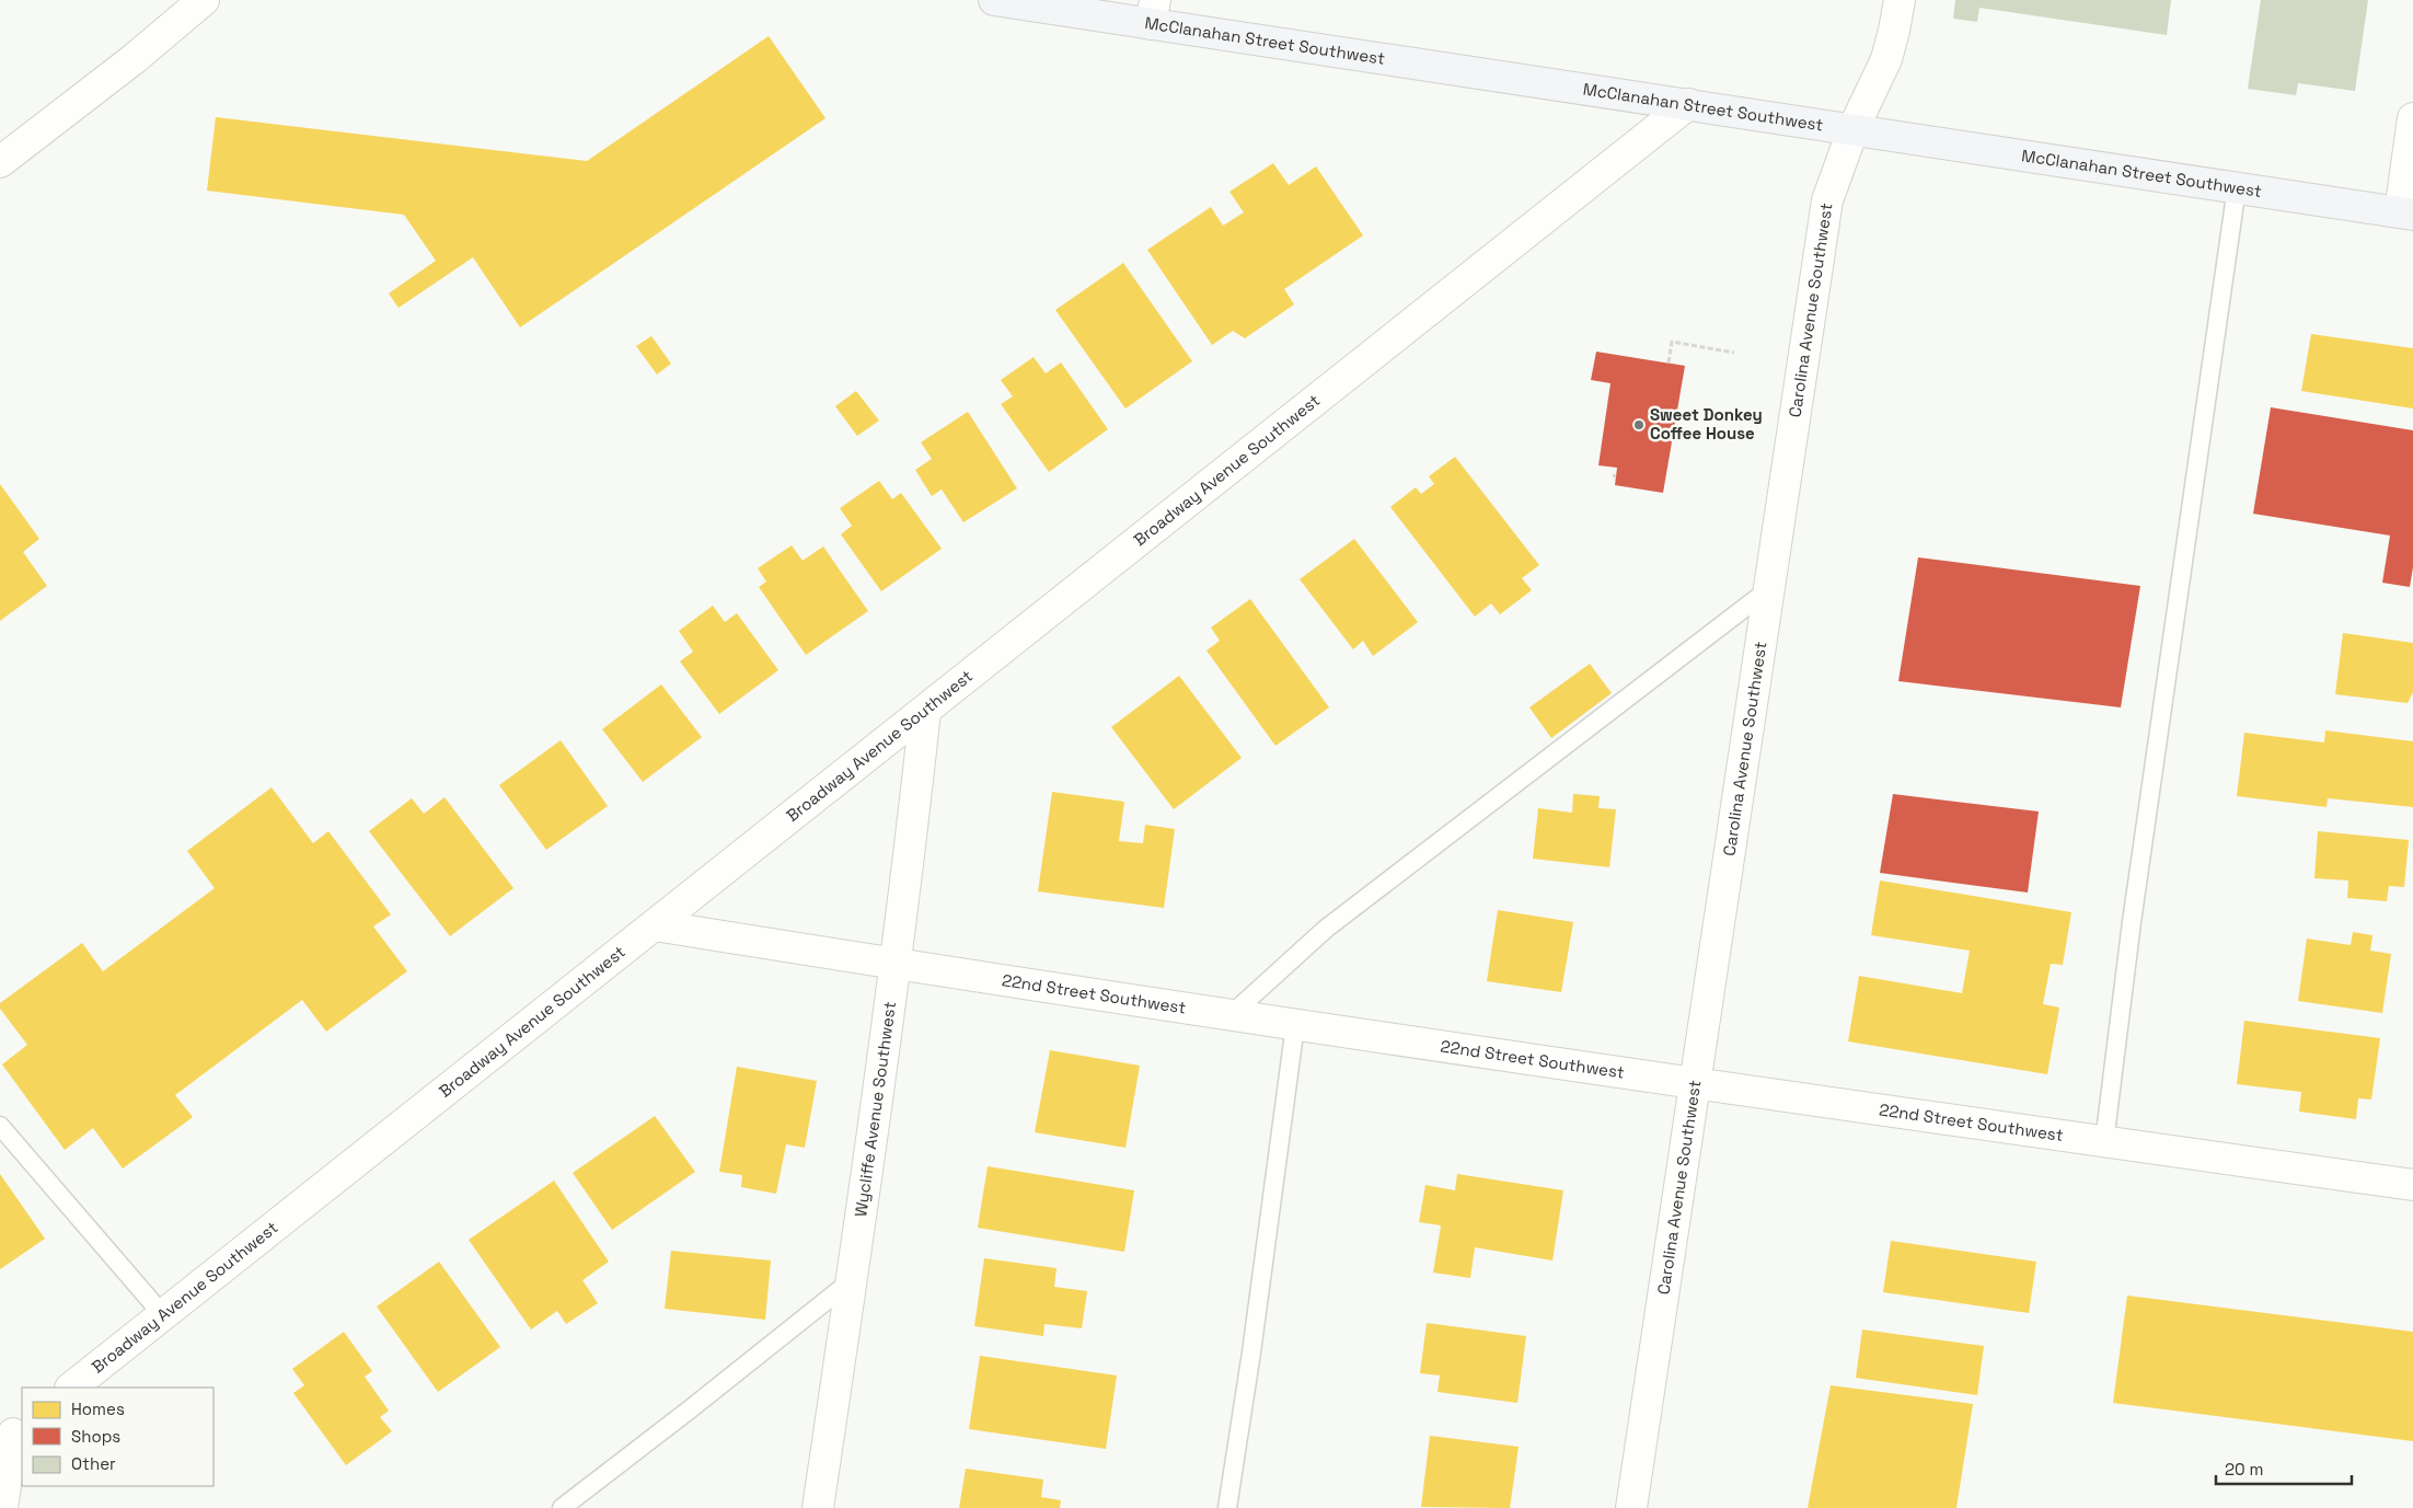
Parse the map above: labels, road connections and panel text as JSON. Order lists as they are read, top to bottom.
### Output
{
  "streets": {
    "main road": ["McClanahan Street Southwest"],
    "street": [
      "Carolina Avenue Southwest",
      "Broadway Avenue Southwest",
      "22nd Street Southwest",
      "Wycliffe Avenue Southwest"
    ]
  },
  "crossings": [
    ["McClanahan Street Southwest", "Carolina Avenue Southwest"],
    ["McClanahan Street Southwest", "Broadway Avenue Southwest"],
    ["Carolina Avenue Southwest", "22nd Street Southwest"],
    ["Broadway Avenue Southwest", "22nd Street Southwest"],
    ["Broadway Avenue Southwest", "Wycliffe Avenue Southwest"],
    ["22nd Street Southwest", "Wycliffe Avenue Southwest"]
  ],
  "places": ["Sweet Donkey Coffee House"],
  "legend": ["Homes", "Shops", "Other"],
  "scale_bar": "20 m"
}
